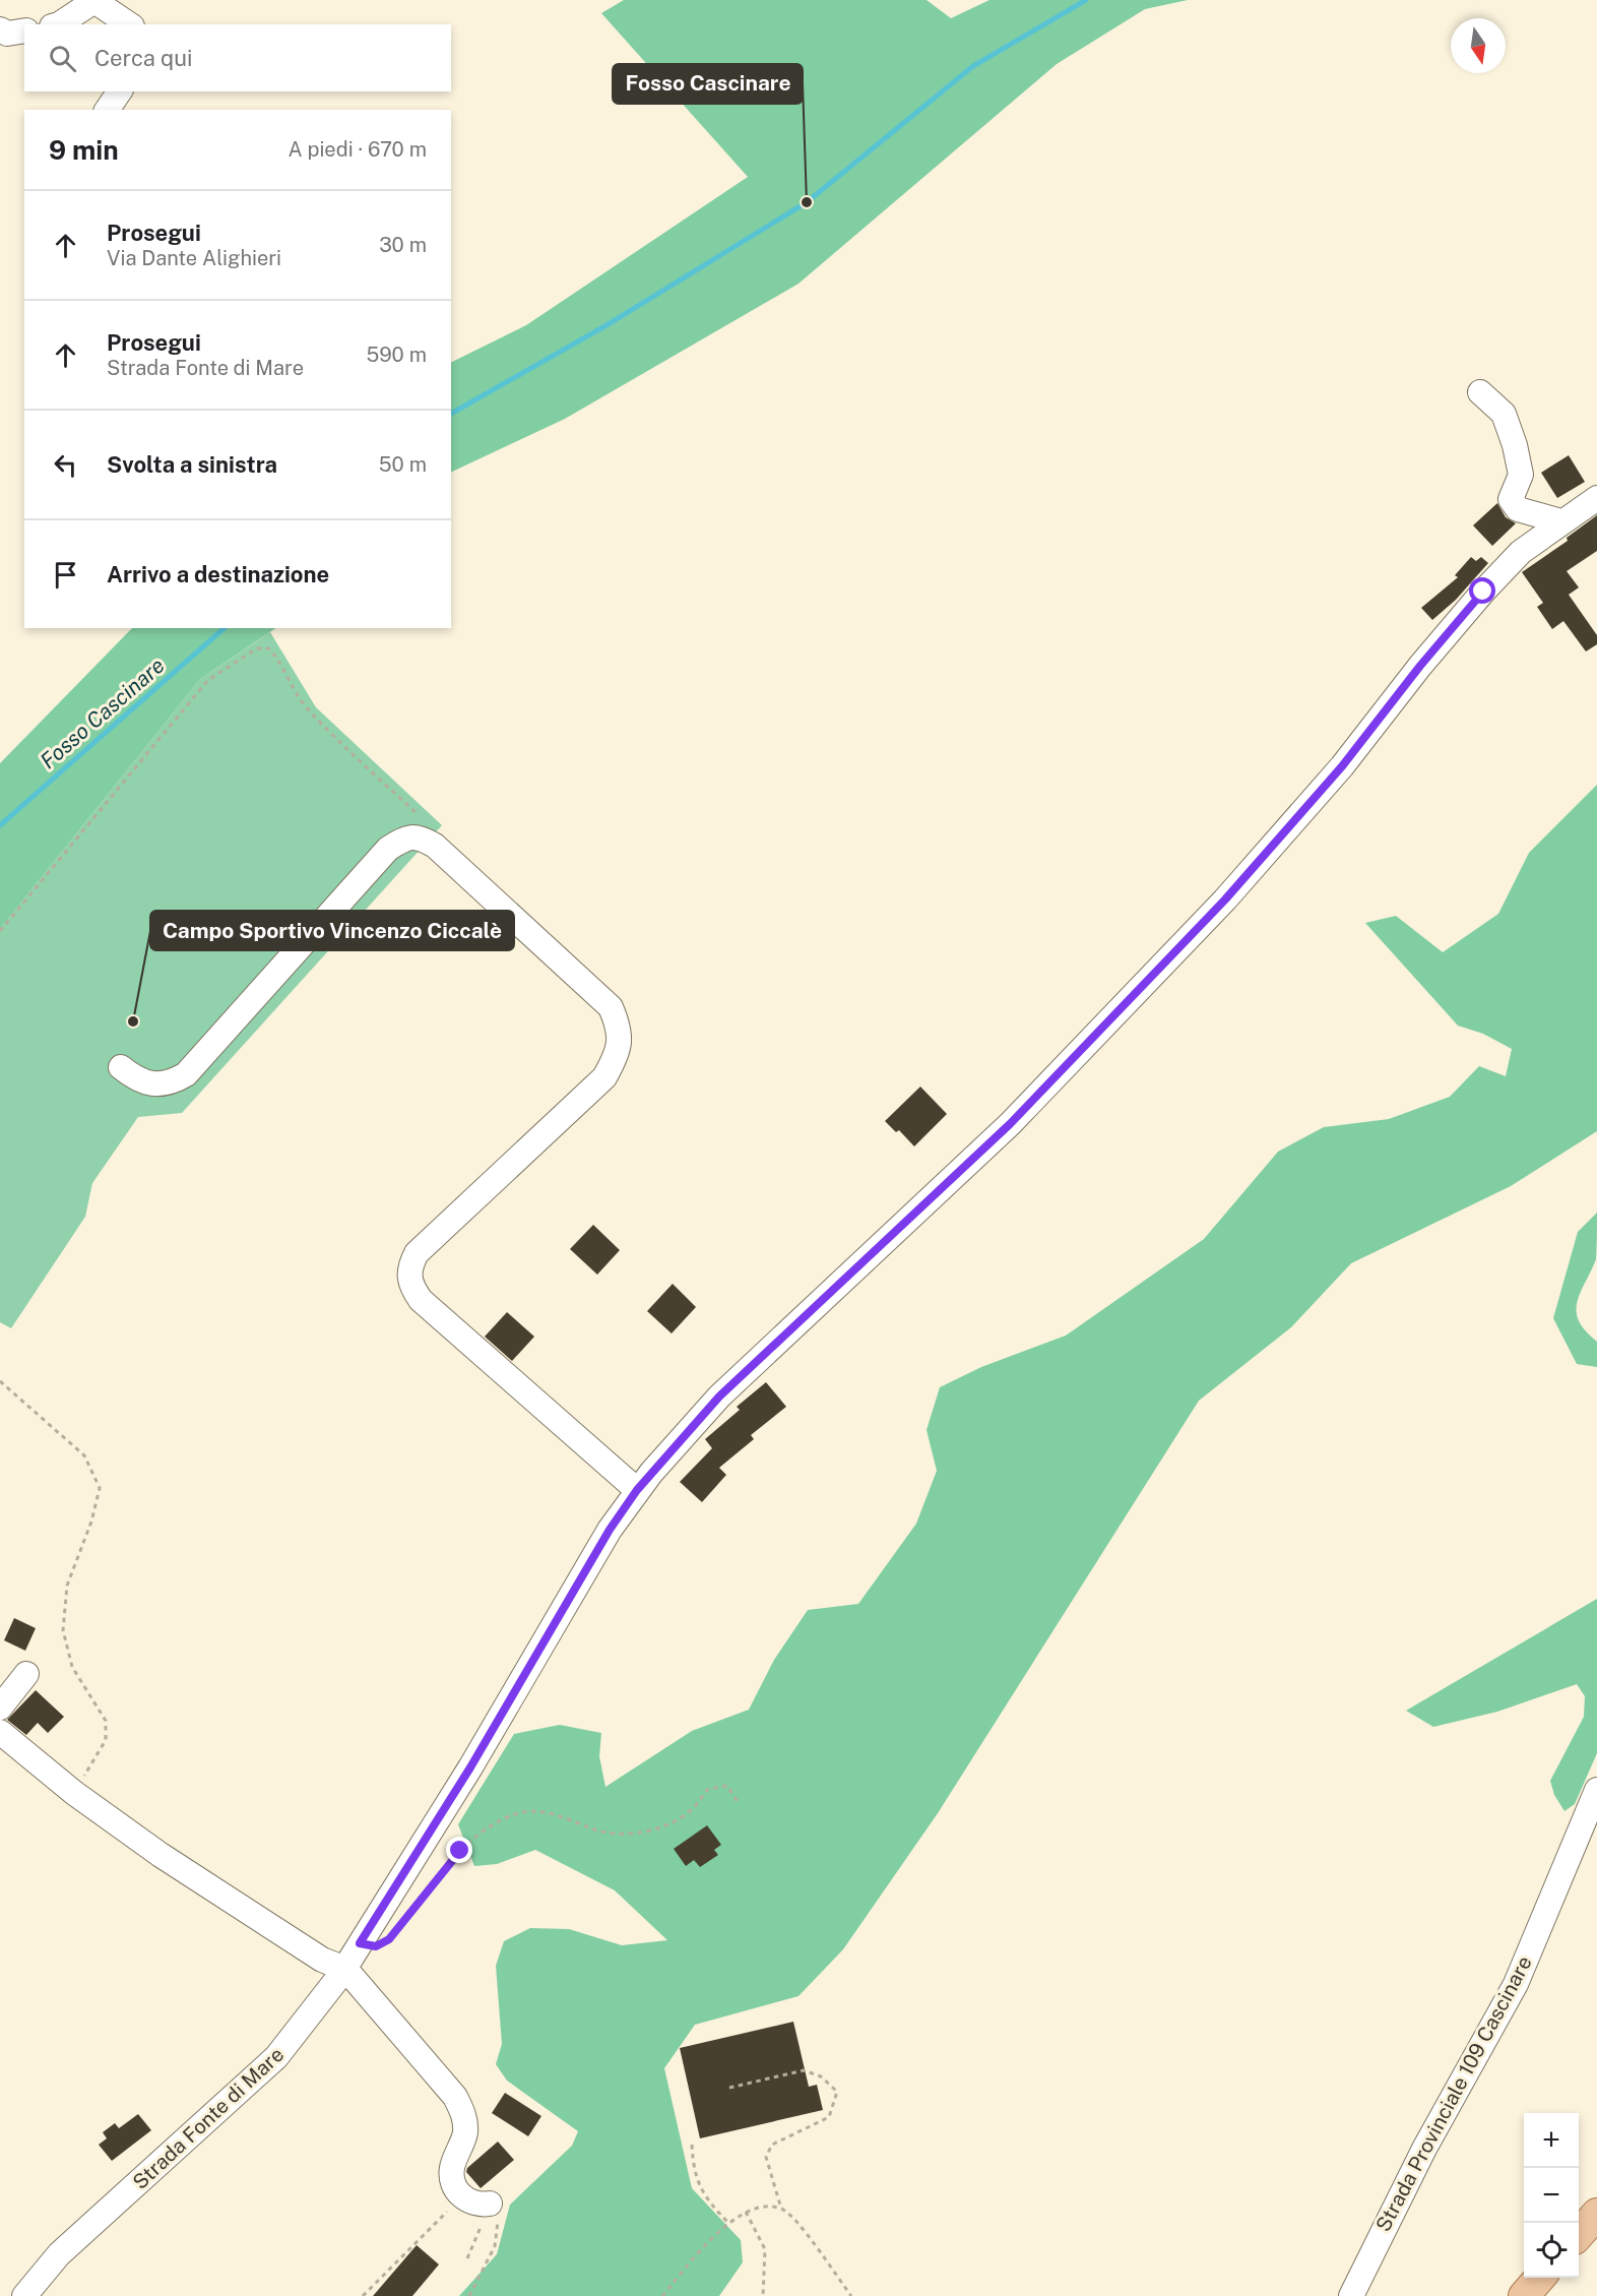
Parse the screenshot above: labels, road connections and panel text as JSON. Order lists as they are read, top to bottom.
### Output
{
  "streets": {
    "street": ["Strada Provinciale 109 Cascinare", "Strada Fonte di Mare"]
  },
  "water": ["Fosso Cascinare"],
  "places": ["Fosso Cascinare", "Campo Sportivo Vincenzo Ciccalè"],
  "north": "bottom",
  "page": {
    "search": "Cerca qui",
    "heading": ["9 min", "A piedi · 670 m"],
    "list": [
      ["Prosegui", "Via Dante Alighieri", "30 m"],
      ["Prosegui", "Strada Fonte di Mare", "590 m"],
      ["Svolta a sinistra", "50 m"],
      "Arrivo a destinazione"
    ],
    "map_buttons": ["+", "−"]
  }
}
